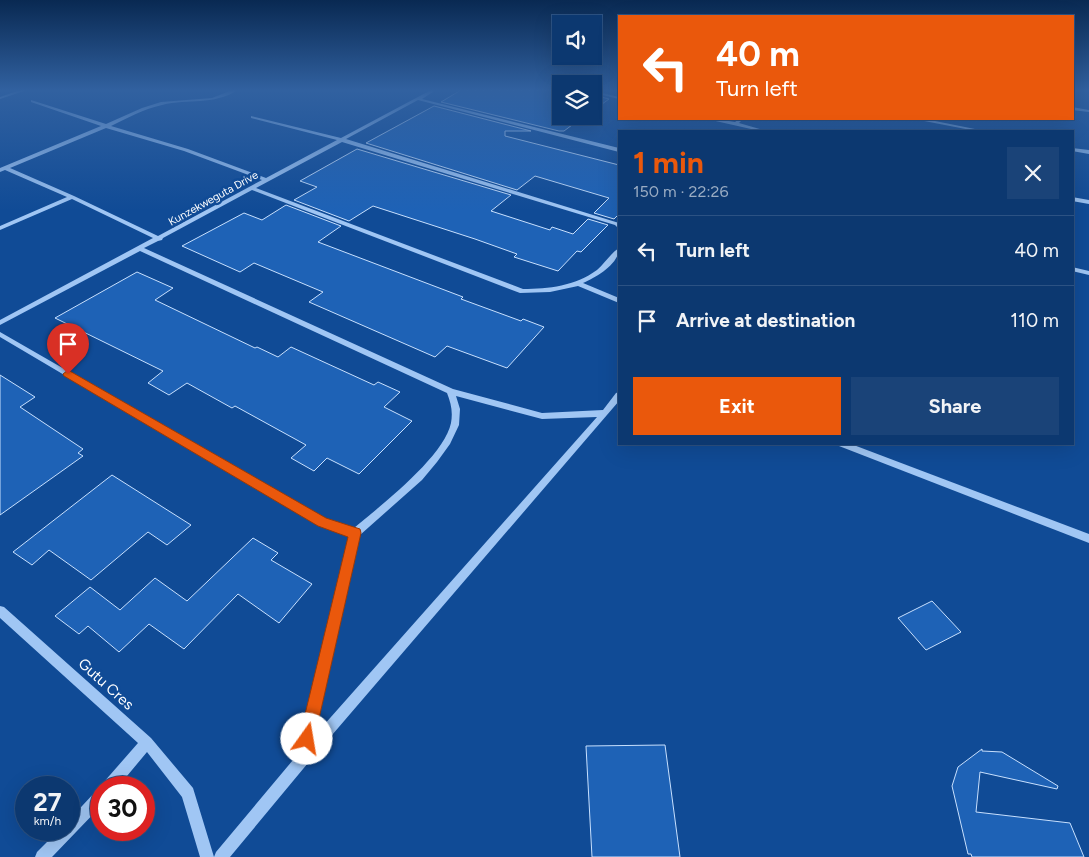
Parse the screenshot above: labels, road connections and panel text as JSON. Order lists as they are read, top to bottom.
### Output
{
  "streets": {
    "street": ["Kunzekweguta Drive", "Gutu Cres"]
  },
  "page": {
    "turn": ["40 m", "Turn left"],
    "heading": ["1 min", "150 m · 22:26"],
    "list": [
      {
        "name": "Turn left",
        "value": "40 m"
      },
      {
        "name": "Arrive at destination",
        "value": "110 m"
      }
    ],
    "buttons": ["Exit", "Share"],
    "speed": "27 km/h",
    "limit": "30"
  }
}
